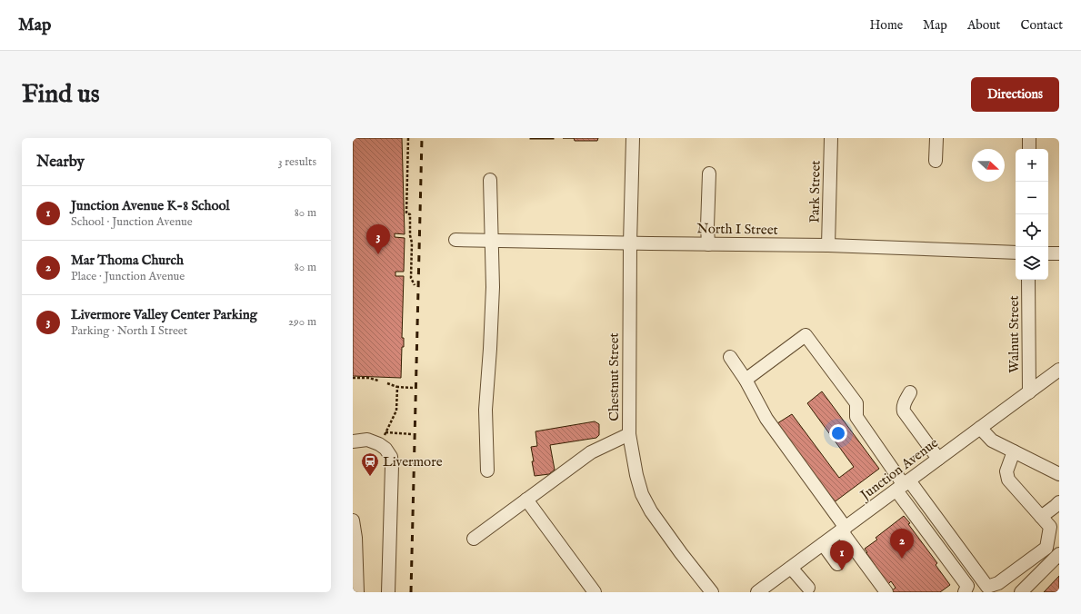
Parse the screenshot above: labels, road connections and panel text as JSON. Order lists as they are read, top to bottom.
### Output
{
  "streets": {
    "street": [
      "Park Street",
      "North I Street",
      "Walnut Street",
      "Chestnut Street",
      "Junction Avenue"
    ]
  },
  "crossings": [
    ["Park Street", "North I Street"],
    ["North I Street", "Chestnut Street"],
    ["Walnut Street", "Junction Avenue"]
  ],
  "places": {
    "station": ["Livermore"]
  },
  "north": "right",
  "page": {
    "header": "Map",
    "nav": [
      "Home",
      "Map",
      "About",
      "Contact"
    ],
    "buttons": "Directions",
    "title": "Find us",
    "heading": ["Nearby", "3 results"],
    "map_buttons": ["+", "−"],
    "list": [
      {
        "mark": "1",
        "name": "Junction Avenue K-8 School",
        "note": "School · Junction Avenue",
        "value": "80 m"
      },
      {
        "mark": "2",
        "name": "Mar Thoma Church",
        "note": "Place · Junction Avenue",
        "value": "80 m"
      },
      {
        "mark": "3",
        "name": "Livermore Valley Center Parking",
        "note": "Parking · North I Street",
        "value": "290 m"
      }
    ],
    "pins": ["3", "2", "1"]
  }
}
